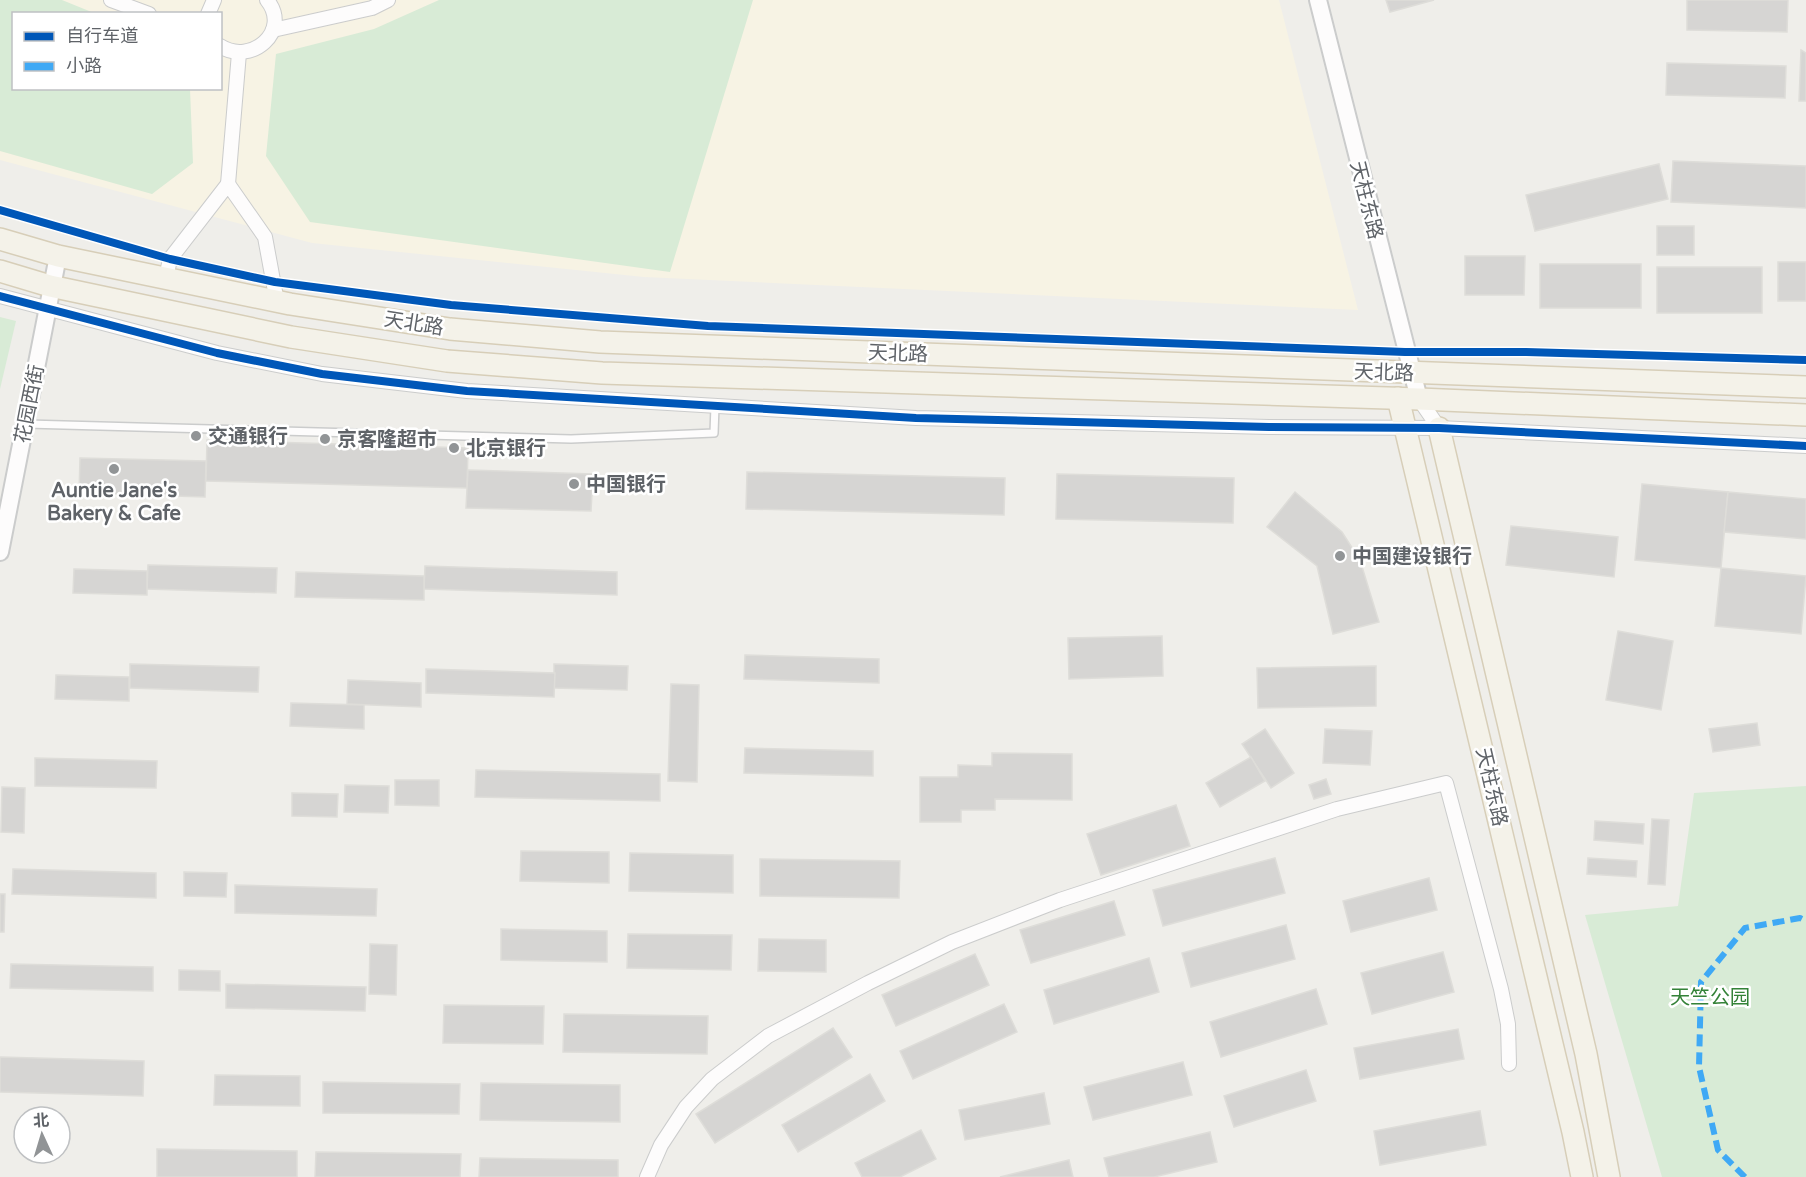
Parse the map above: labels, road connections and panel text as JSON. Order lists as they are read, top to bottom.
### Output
{
  "streets": {
    "main road": ["天柱东路", "天北路"],
    "street": ["花园西街"]
  },
  "crossings": [
    ["天柱东路", "天北路"],
    ["天北路", "花园西街"]
  ],
  "parks": ["天竺公园"],
  "places": [
    "交通银行",
    "京客隆超市",
    "北京银行",
    "Auntie Jane's Bakery & Cafe",
    "中国银行",
    "中国建设银行"
  ],
  "legend": ["自行车道", "小路"],
  "north": "top"
}
